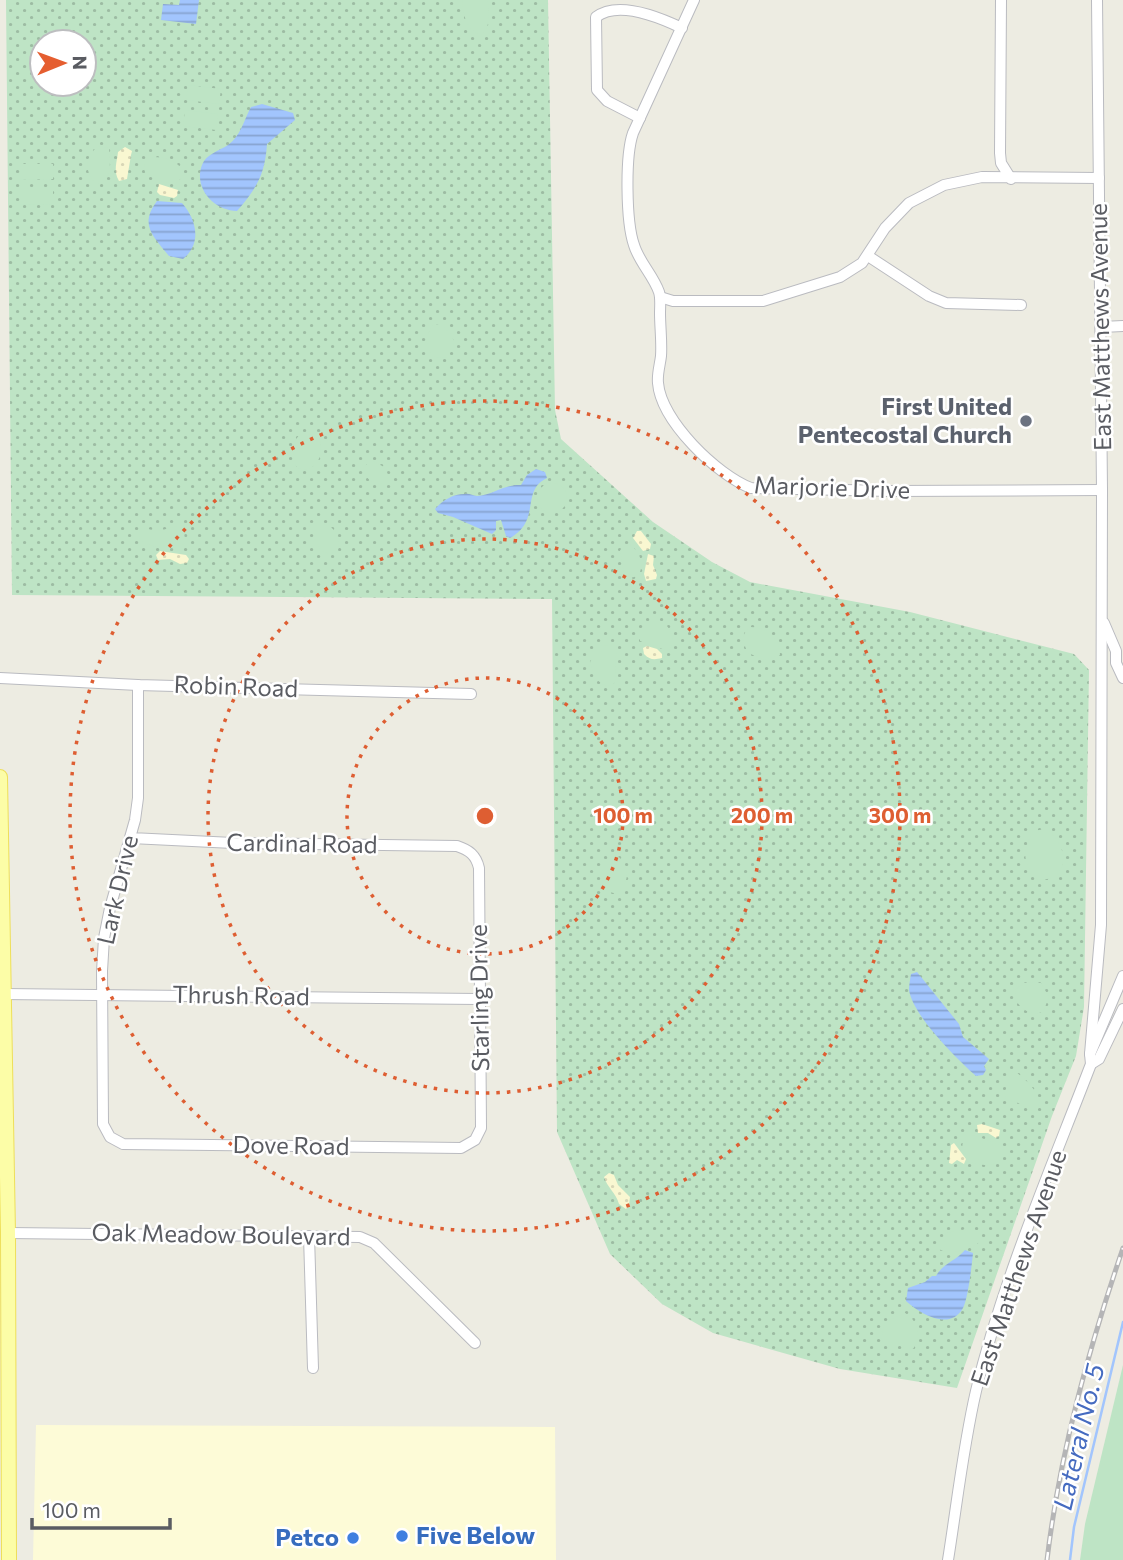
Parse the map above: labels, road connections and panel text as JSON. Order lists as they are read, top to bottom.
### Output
{
  "streets": {
    "street": [
      "East Matthews Avenue",
      "Marjorie Drive",
      "Robin Road",
      "Cardinal Road",
      "Lark Drive",
      "Thrush Road",
      "Starling Drive",
      "Dove Road",
      "Oak Meadow Boulevard"
    ]
  },
  "crossings": [
    ["East Matthews Avenue", "Marjorie Drive"],
    ["Robin Road", "Lark Drive"],
    ["Cardinal Road", "Lark Drive"],
    ["Cardinal Road", "Starling Drive"],
    ["Lark Drive", "Thrush Road"],
    ["Lark Drive", "Dove Road"],
    ["Thrush Road", "Starling Drive"],
    ["Starling Drive", "Dove Road"]
  ],
  "water": ["Lateral No. 5"],
  "places": ["First United Pentecostal Church", "Five Below", "Petco"],
  "scale_bar": "100 m",
  "north": "right",
  "rings": ["100 m", "200 m", "300 m"]
}
